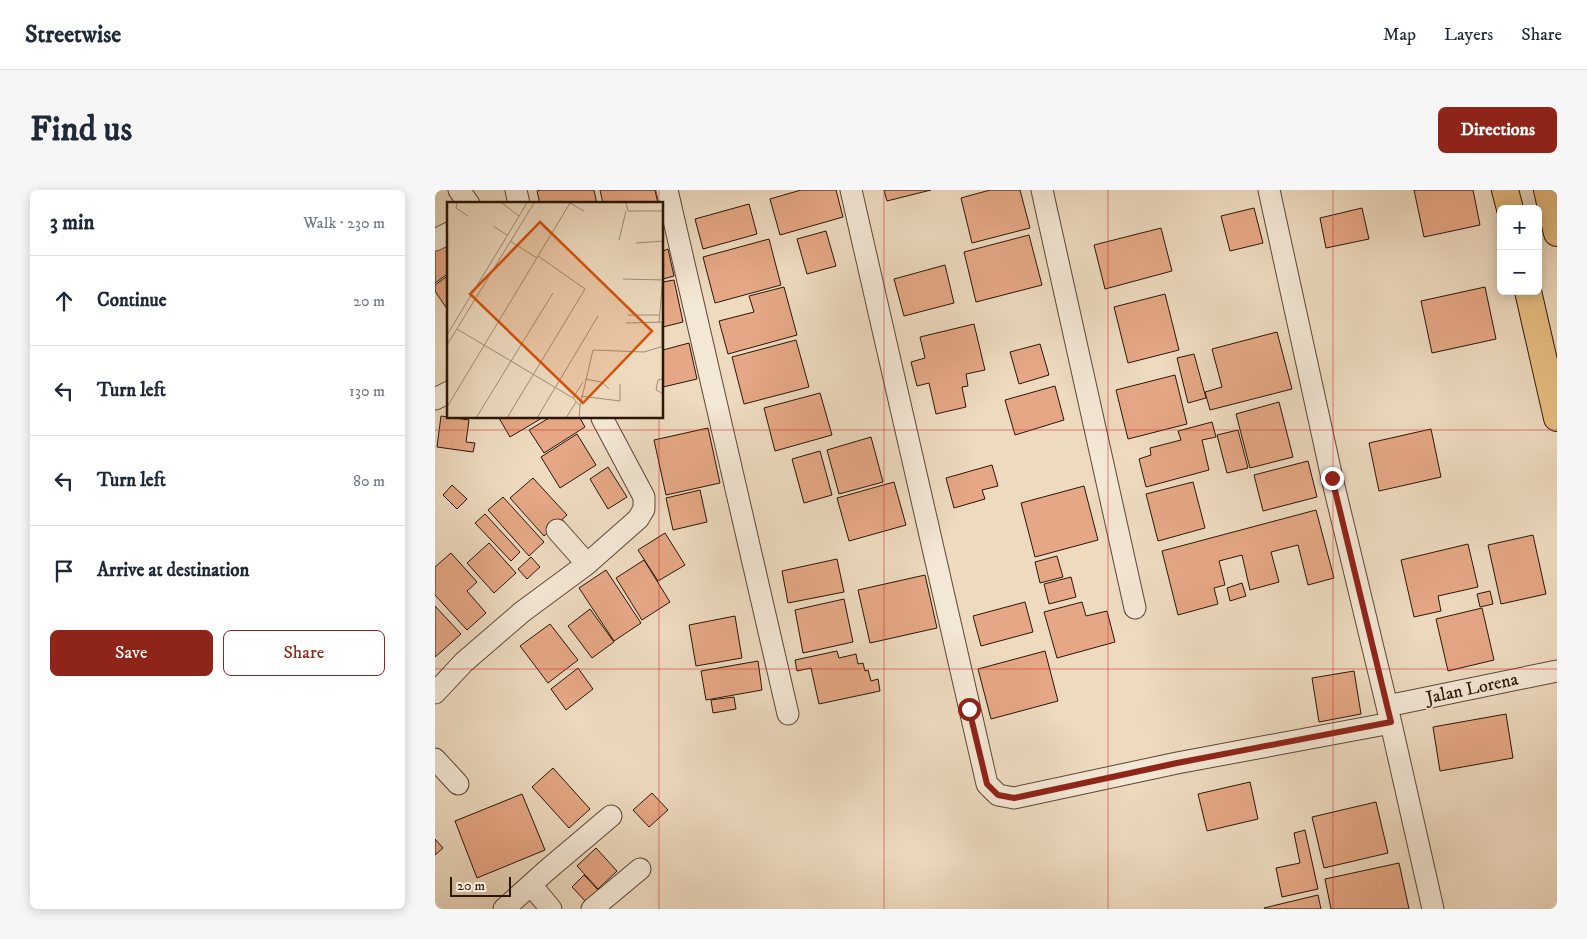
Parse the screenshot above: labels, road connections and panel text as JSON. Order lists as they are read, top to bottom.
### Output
{
  "streets": {
    "street": ["Jalan Lorena"]
  },
  "scale_bar": "20 m",
  "page": {
    "header": "Streetwise",
    "nav": ["Map", "Layers", "Share"],
    "buttons": [
      "Directions",
      ["Save", "Share"]
    ],
    "title": "Find us",
    "heading": ["3 min", "Walk · 230 m"],
    "map_buttons": ["+", "−"],
    "list": [
      ["Continue", "20 m"],
      ["Turn left", "130 m"],
      ["Turn left", "80 m"],
      "Arrive at destination"
    ],
    "scale": "20 m"
  }
}
